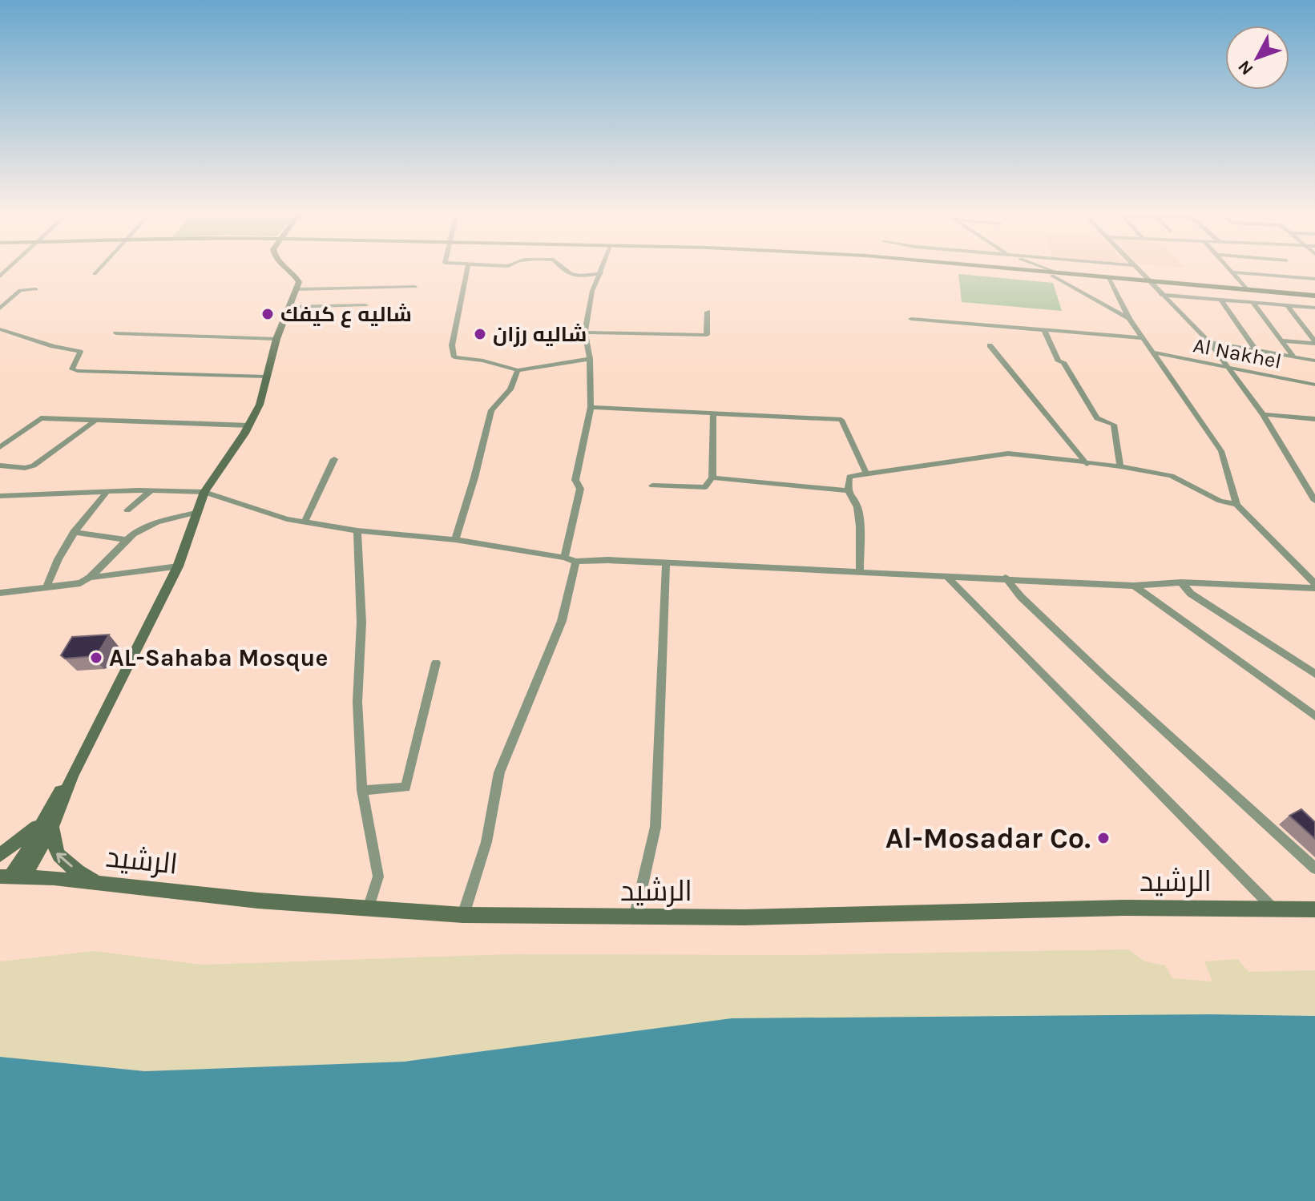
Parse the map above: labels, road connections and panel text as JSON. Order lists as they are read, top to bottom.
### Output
{
  "streets": {
    "street": ["Al Nakhel", "الرشيد"]
  },
  "places": [
    "شاليه ع كيفك",
    "شاليه رزان",
    "AL-Sahaba Mosque",
    "Al-Mosadar Co."
  ],
  "north": "bottom left"
}
